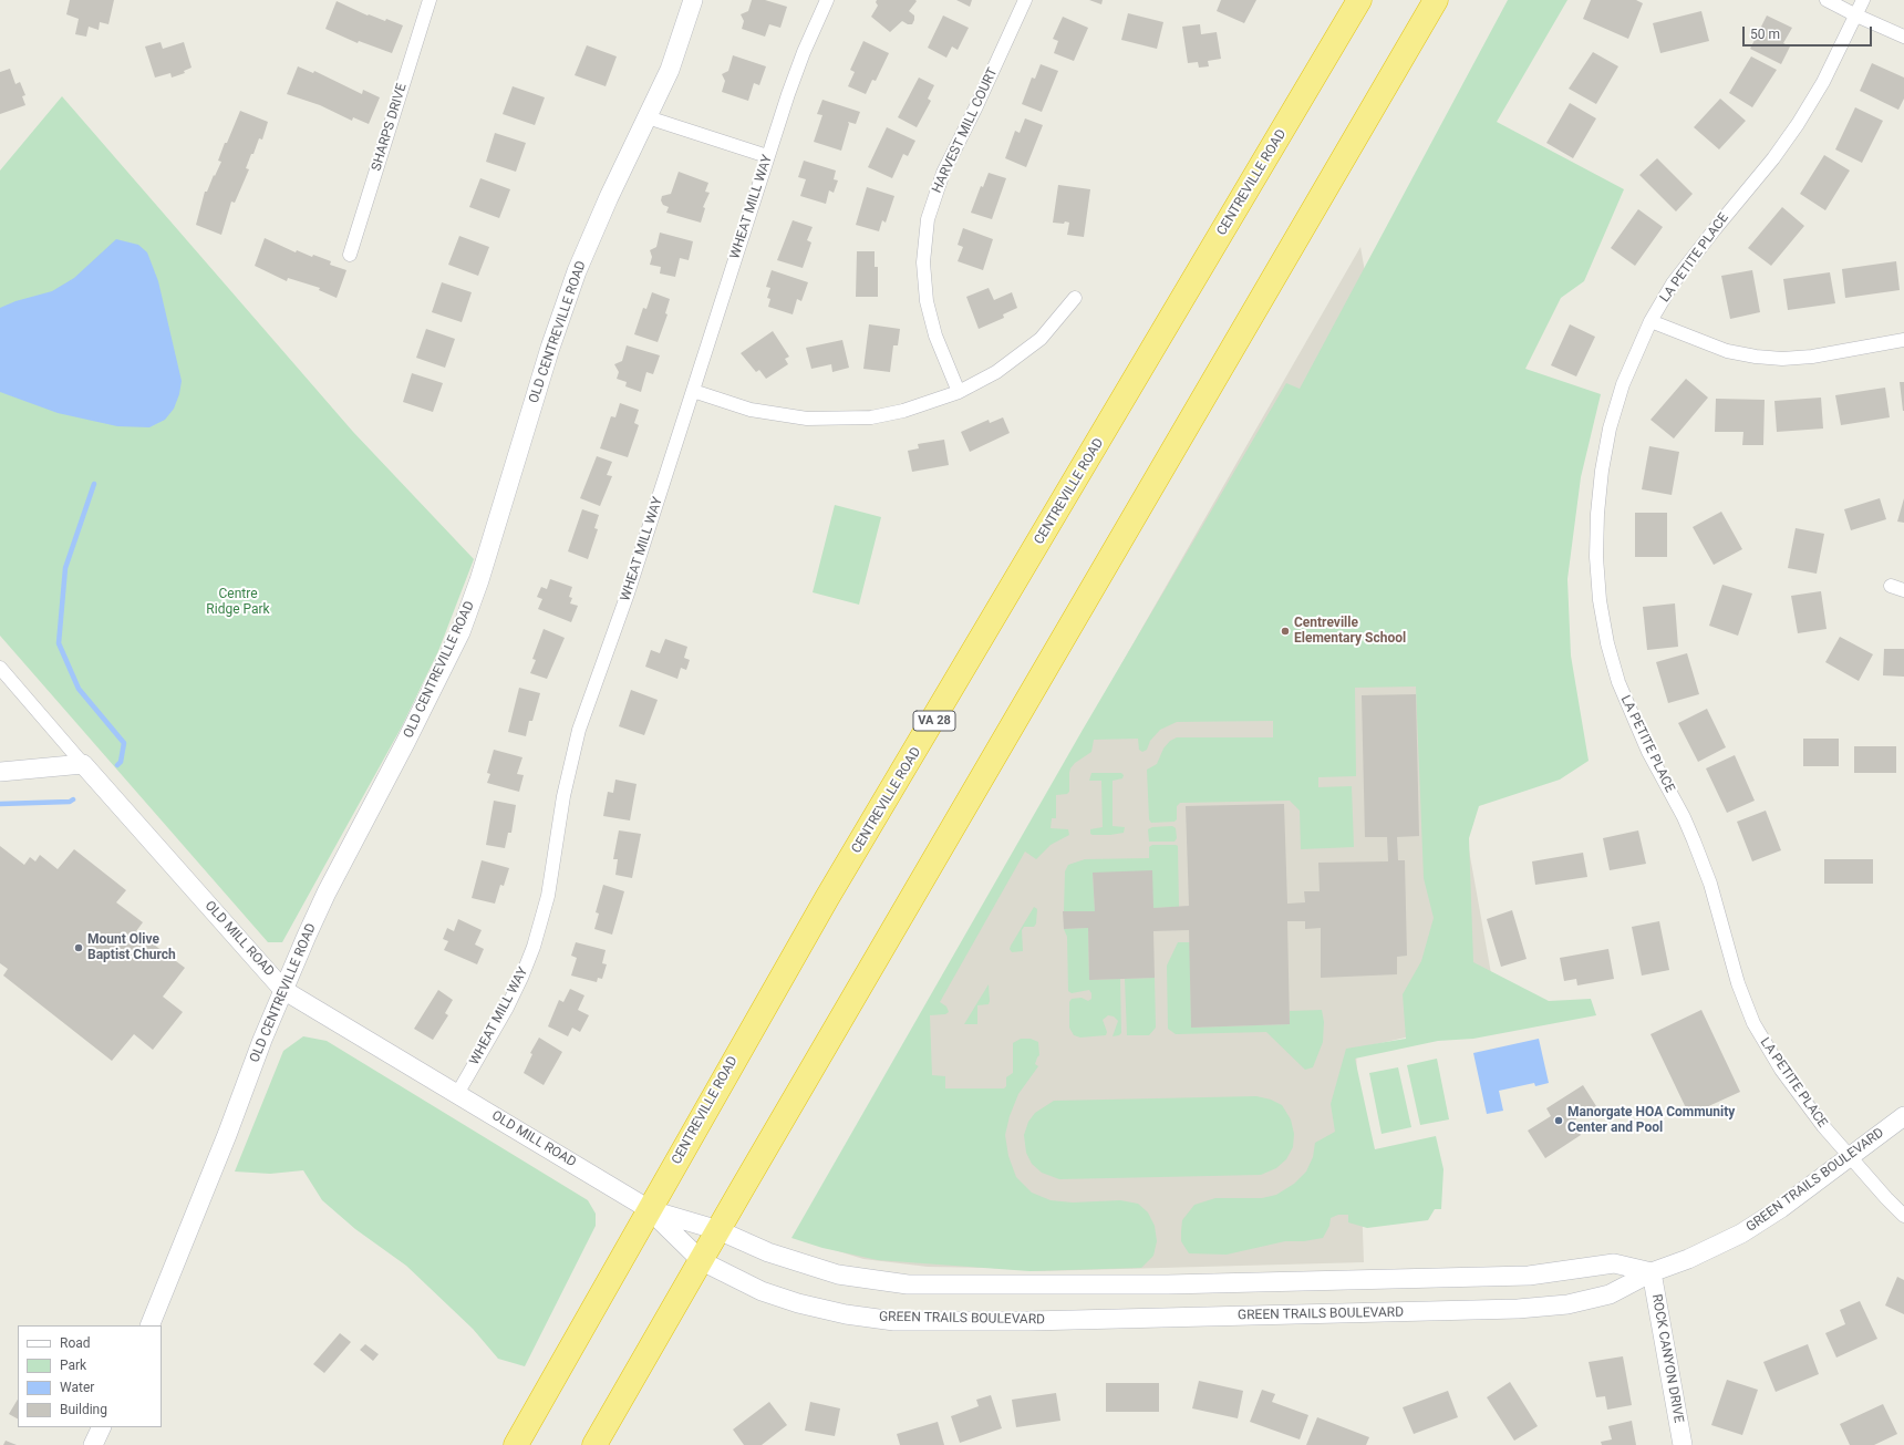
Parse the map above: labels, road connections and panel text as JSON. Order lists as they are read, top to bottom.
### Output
{
  "streets": {
    "highway": ["CENTREVILLE ROAD", "VA 28"],
    "street": [
      "SHARPS DRIVE",
      "HARVEST MILL COURT",
      "WHEAT MILL WAY",
      "LA PETITE PLACE",
      "OLD CENTREVILLE ROAD",
      "OLD MILL ROAD",
      "GREEN TRAILS BOULEVARD",
      "ROCK CANYON DRIVE"
    ]
  },
  "crossings": [
    ["CENTREVILLE ROAD", "OLD MILL ROAD"],
    ["CENTREVILLE ROAD", "GREEN TRAILS BOULEVARD"],
    ["WHEAT MILL WAY", "OLD MILL ROAD"],
    ["LA PETITE PLACE", "GREEN TRAILS BOULEVARD"],
    ["OLD CENTREVILLE ROAD", "OLD MILL ROAD"],
    ["OLD MILL ROAD", "GREEN TRAILS BOULEVARD"],
    ["GREEN TRAILS BOULEVARD", "ROCK CANYON DRIVE"]
  ],
  "parks": ["Centre Ridge Park"],
  "places": ["Centreville Elementary School", "Mount Olive Baptist Church", "Manorgate HOA Community Center and Pool"],
  "legend": [
    "Road",
    "Park",
    "Water",
    "Building"
  ],
  "scale_bar": "50 m"
}
